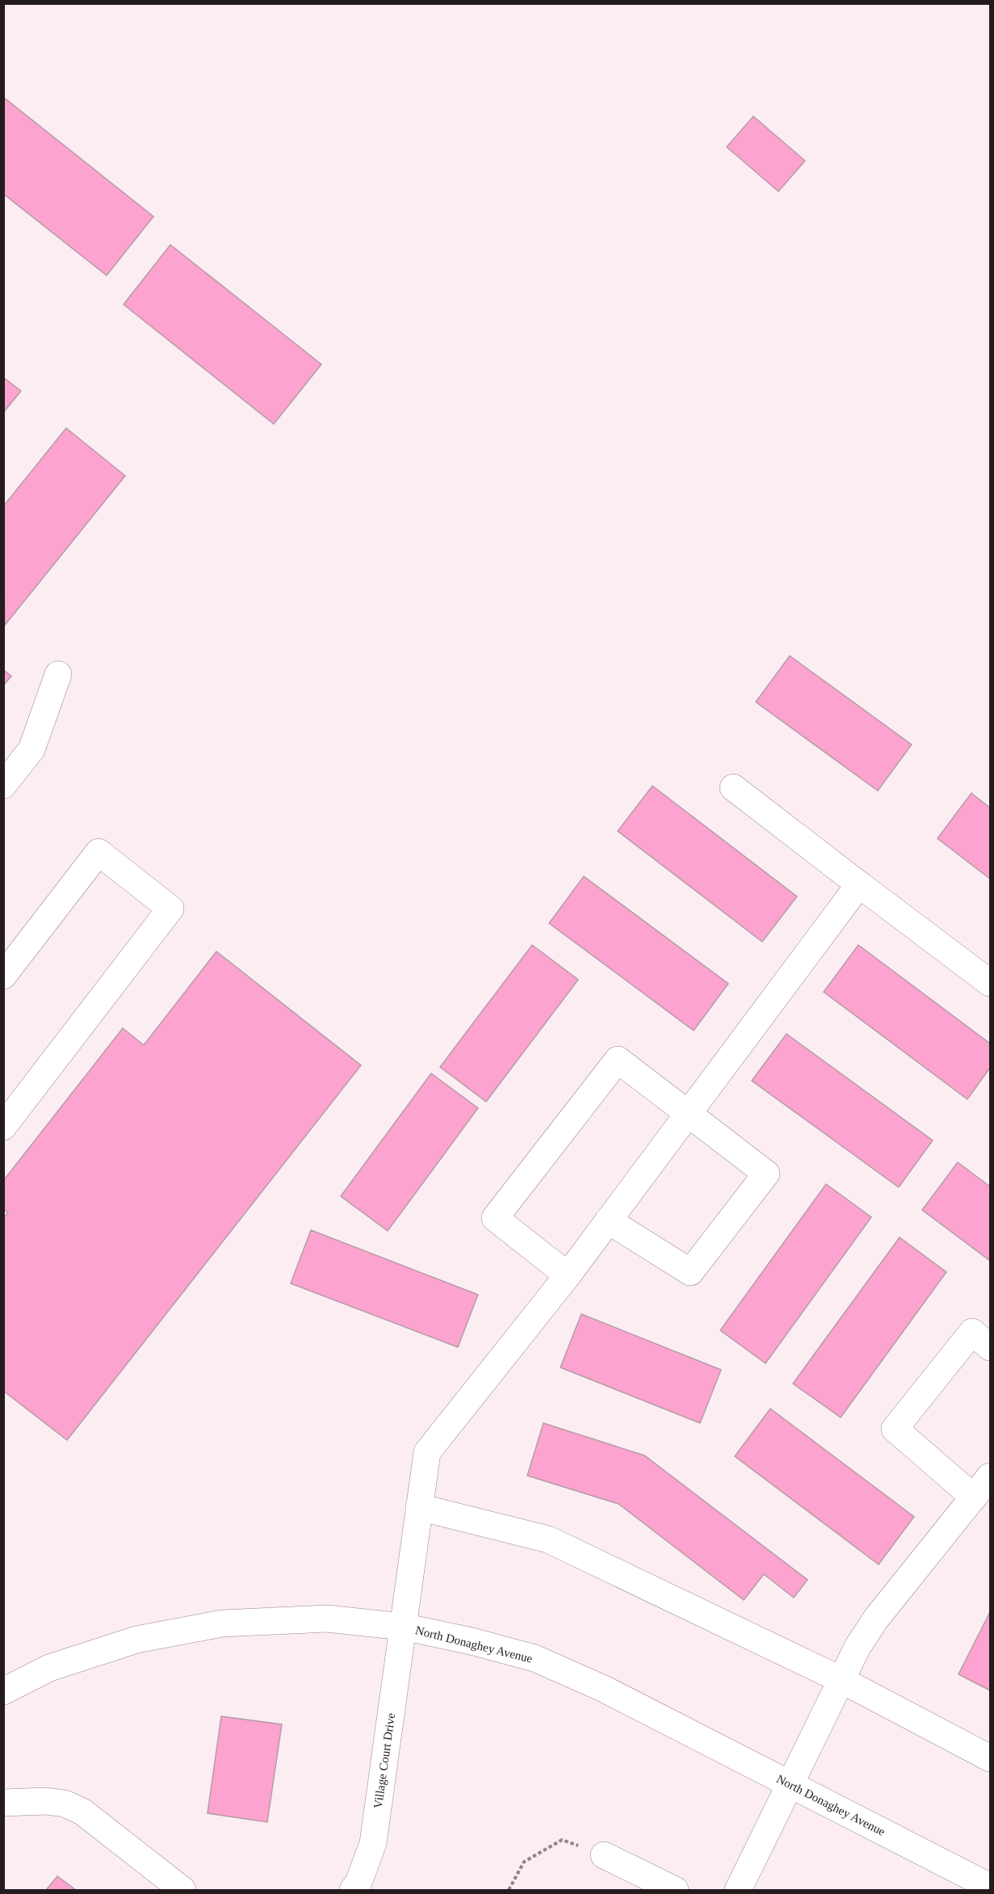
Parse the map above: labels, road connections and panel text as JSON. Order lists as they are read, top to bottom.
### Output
{
  "streets": {
    "street": ["North Donaghey Avenue", "Village Court Drive"]
  },
  "crossings": [
    ["North Donaghey Avenue", "Village Court Drive"]
  ]
}
